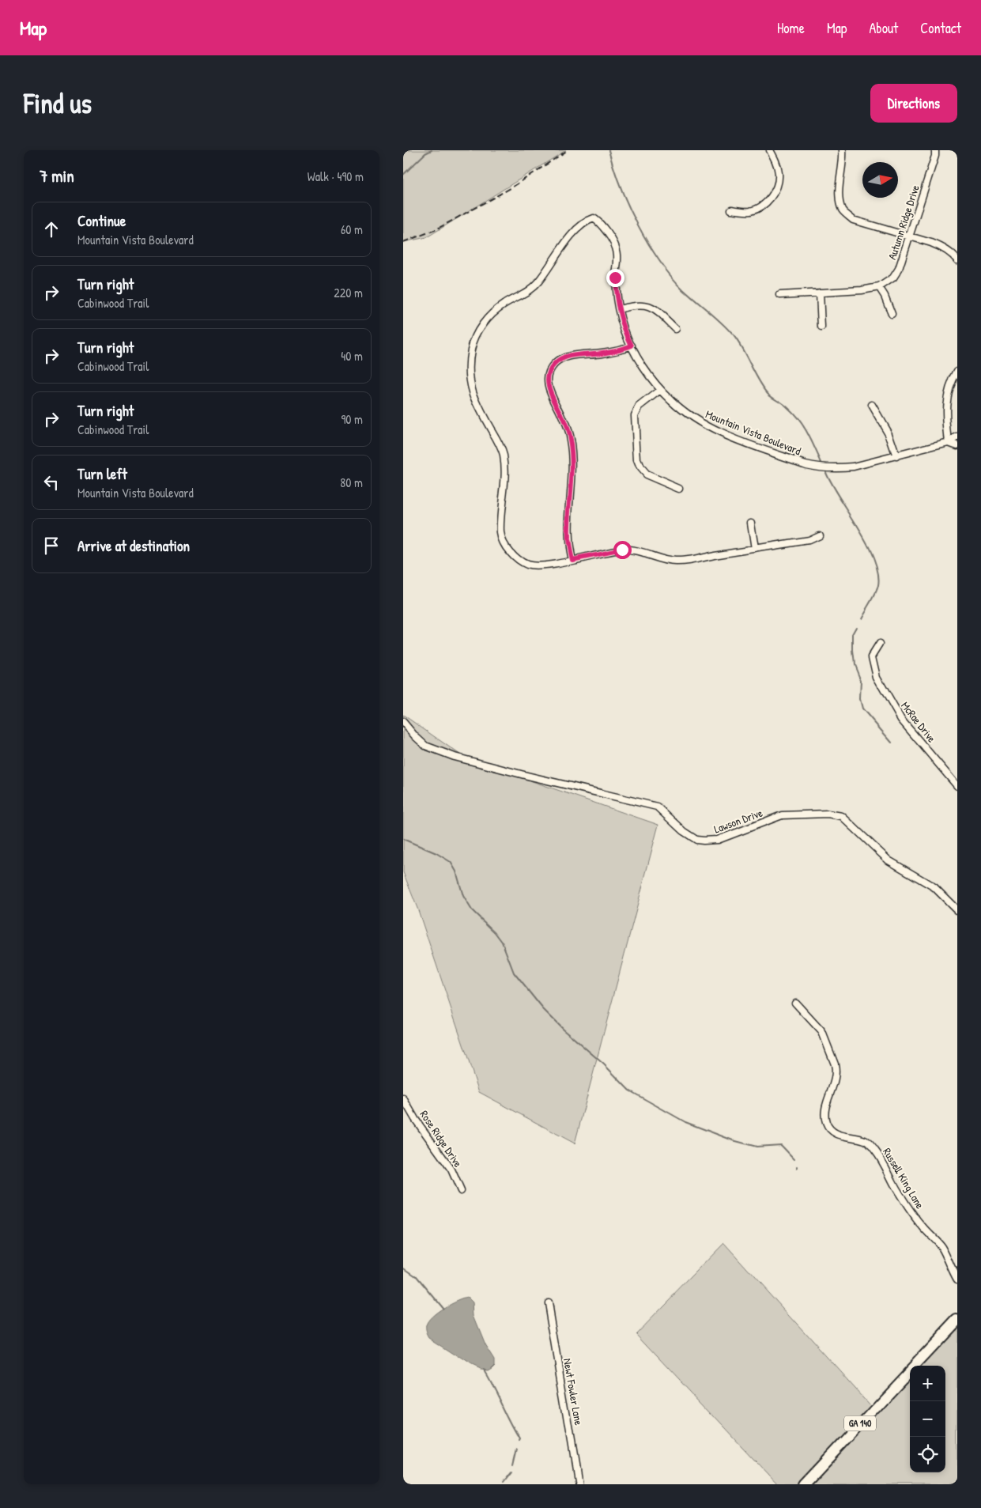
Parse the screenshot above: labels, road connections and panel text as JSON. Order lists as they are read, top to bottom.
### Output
{
  "streets": {
    "main road": ["GA 140"],
    "street": [
      "Autumn Ridge Drive",
      "Mountain Vista Boulevard",
      "McRae Drive",
      "Lawson Drive",
      "Rose Ridge Drive",
      "Russell King Lane",
      "Newt Fowler Lane"
    ]
  },
  "north": "right",
  "page": {
    "header": "Map",
    "nav": [
      "Home",
      "Map",
      "About",
      "Contact"
    ],
    "buttons": "Directions",
    "title": "Find us",
    "heading": ["7 min", "Walk · 490 m"],
    "list": [
      ["Continue", "Mountain Vista Boulevard", "60 m"],
      ["Turn right", "Cabinwood Trail", "220 m"],
      ["Turn right", "Cabinwood Trail", "40 m"],
      ["Turn right", "Cabinwood Trail", "90 m"],
      ["Turn left", "Mountain Vista Boulevard", "80 m"],
      "Arrive at destination"
    ],
    "map_buttons": ["+", "−"]
  }
}
